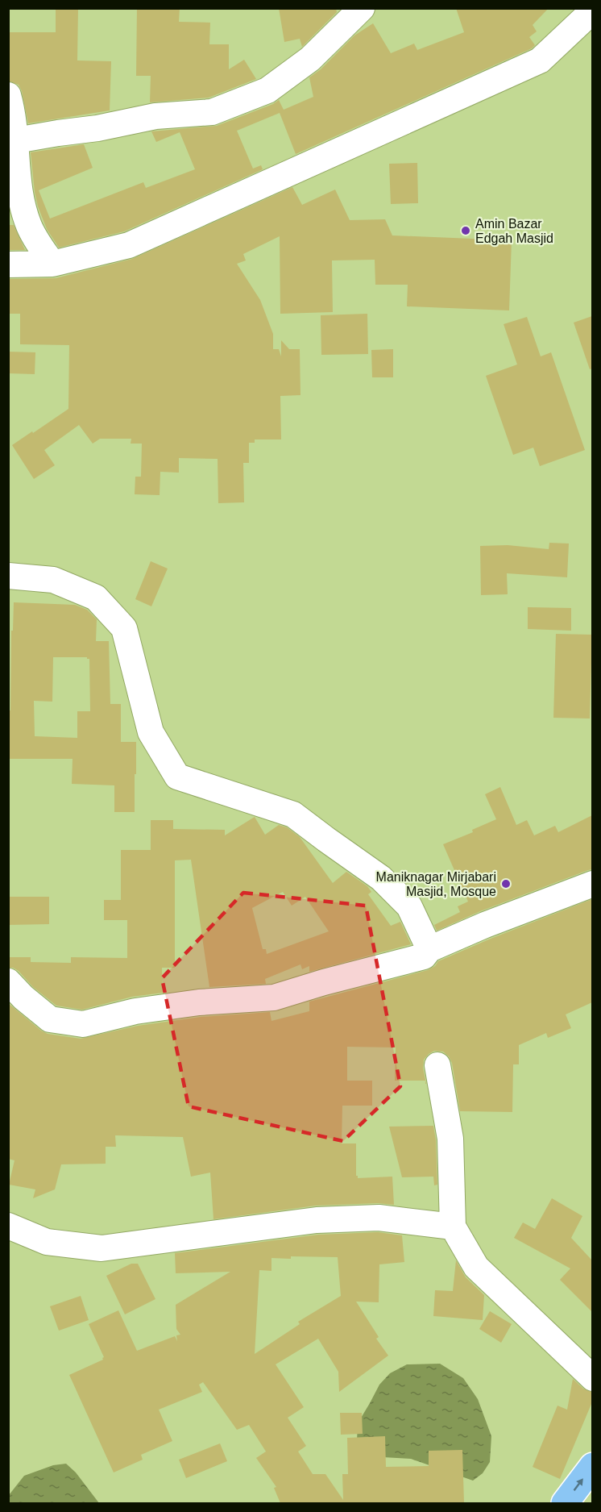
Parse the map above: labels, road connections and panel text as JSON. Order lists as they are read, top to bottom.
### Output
{
  "places": ["Amin Bazar Edgah Masjid", "Maniknagar Mirjabari Masjid, Mosque"]
}
